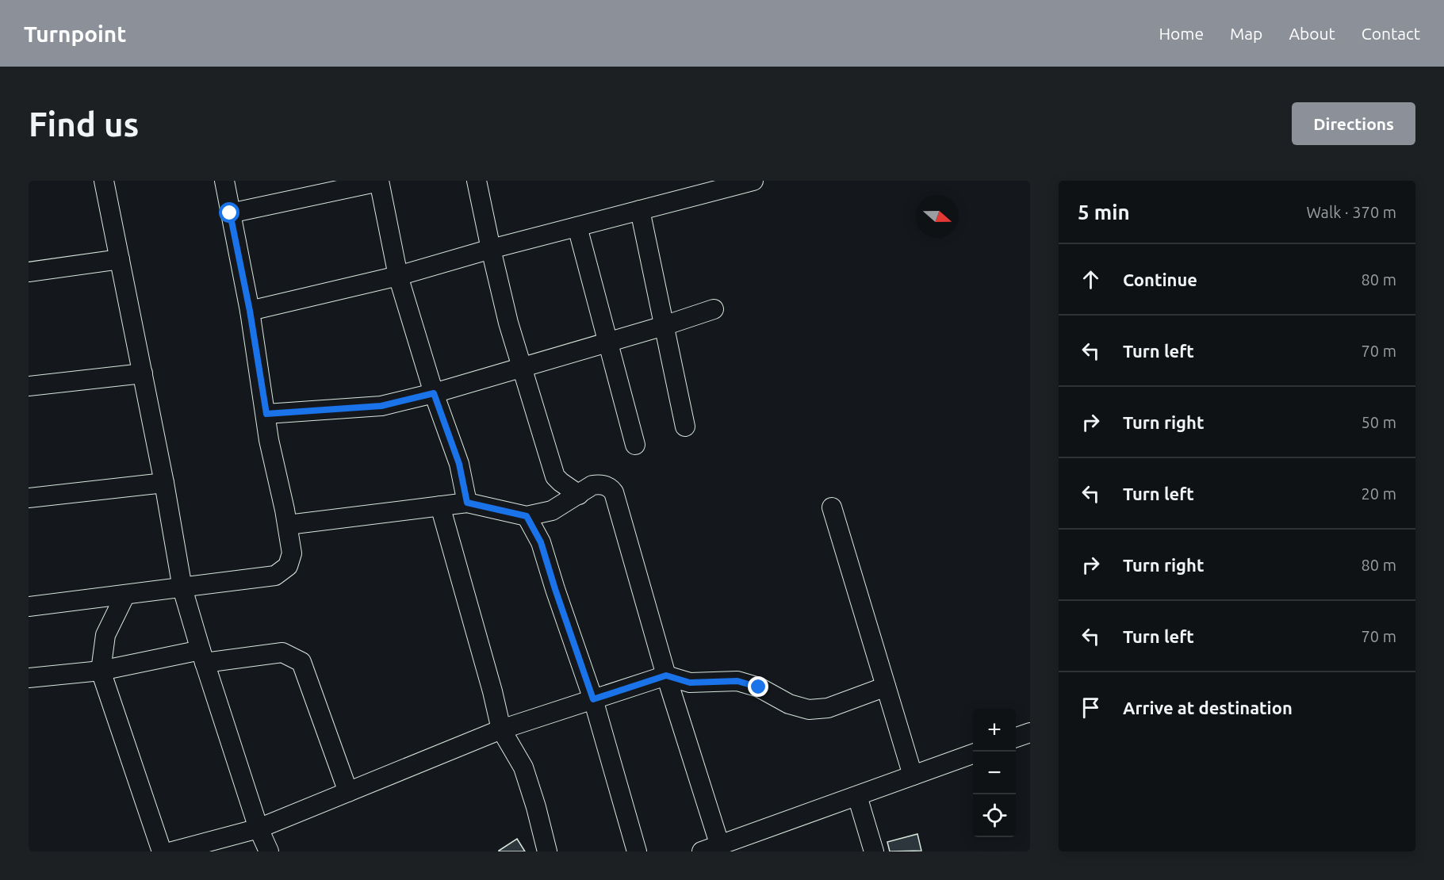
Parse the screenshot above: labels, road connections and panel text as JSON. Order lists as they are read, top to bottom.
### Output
{
  "north": "right",
  "page": {
    "header": "Turnpoint",
    "nav": [
      "Home",
      "Map",
      "About",
      "Contact"
    ],
    "buttons": "Directions",
    "title": "Find us",
    "heading": ["5 min", "Walk · 370 m"],
    "list": [
      ["Continue", "80 m"],
      ["Turn left", "70 m"],
      ["Turn right", "50 m"],
      ["Turn left", "20 m"],
      ["Turn right", "80 m"],
      ["Turn left", "70 m"],
      "Arrive at destination"
    ],
    "map_buttons": ["+", "−"]
  }
}
